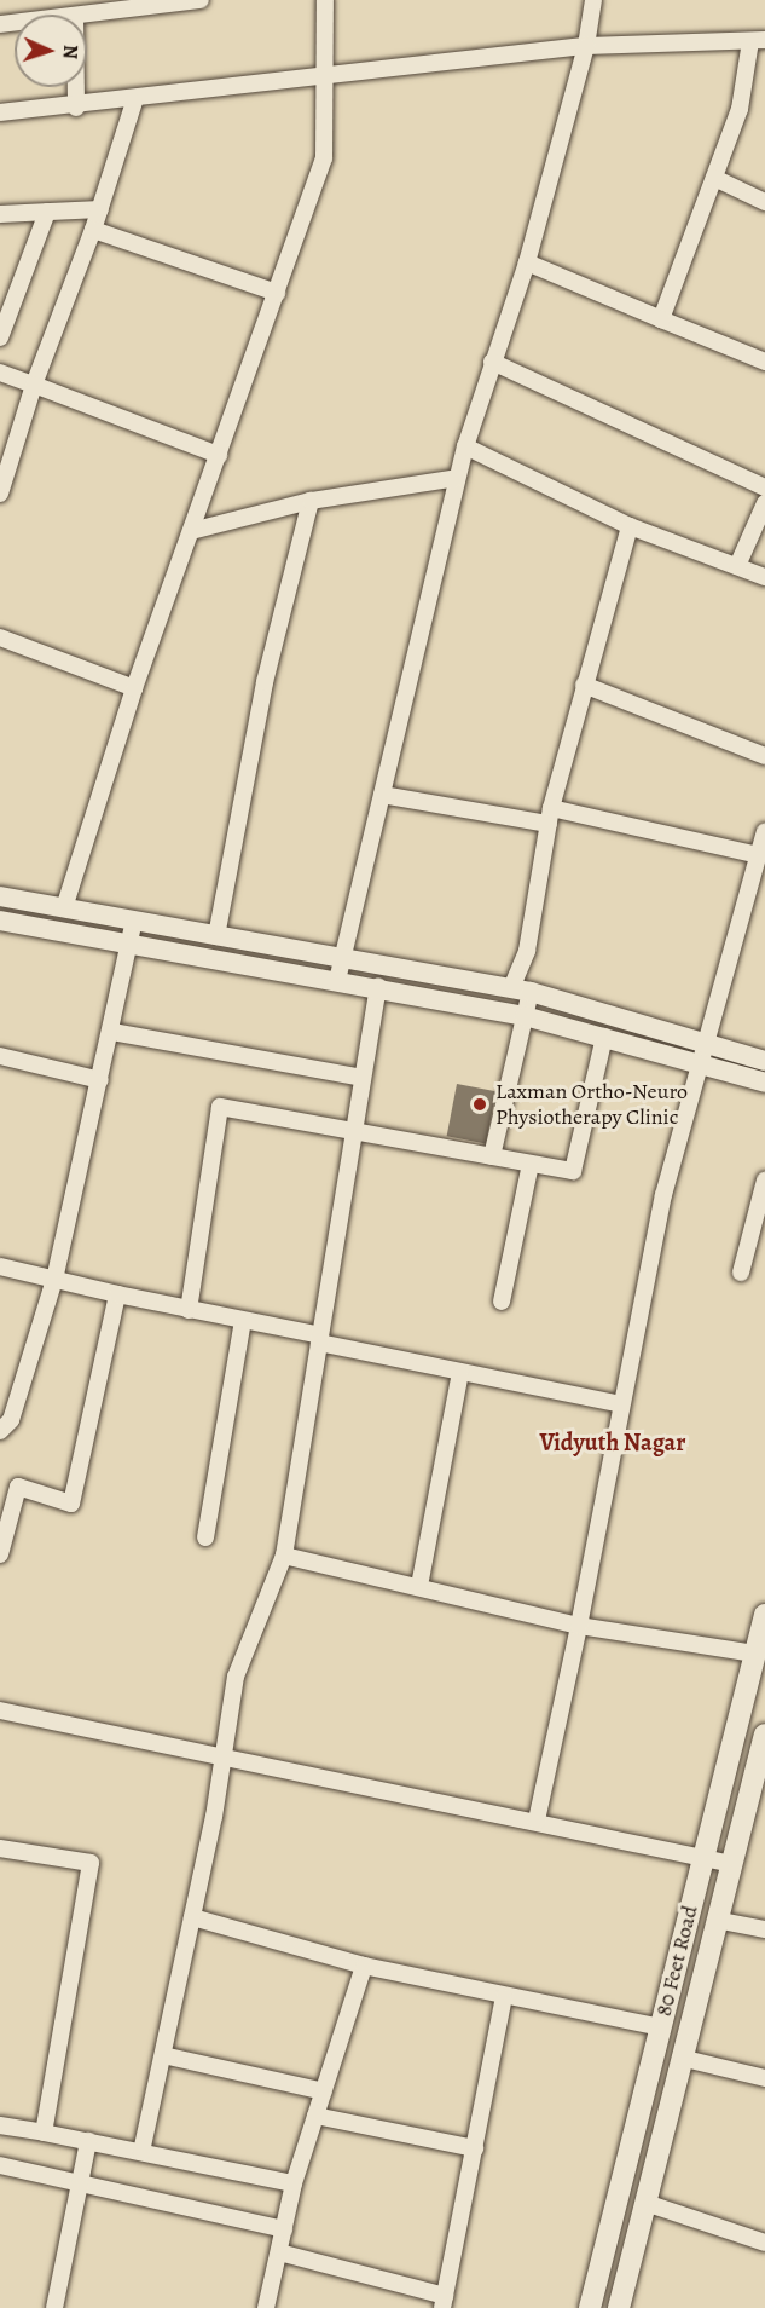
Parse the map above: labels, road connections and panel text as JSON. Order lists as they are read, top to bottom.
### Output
{
  "streets": {
    "main road": ["80 Feet Road"]
  },
  "districts": ["Vidyuth Nagar"],
  "places": ["Laxman Ortho-Neuro Physiotherapy Clinic"],
  "north": "right"
}
